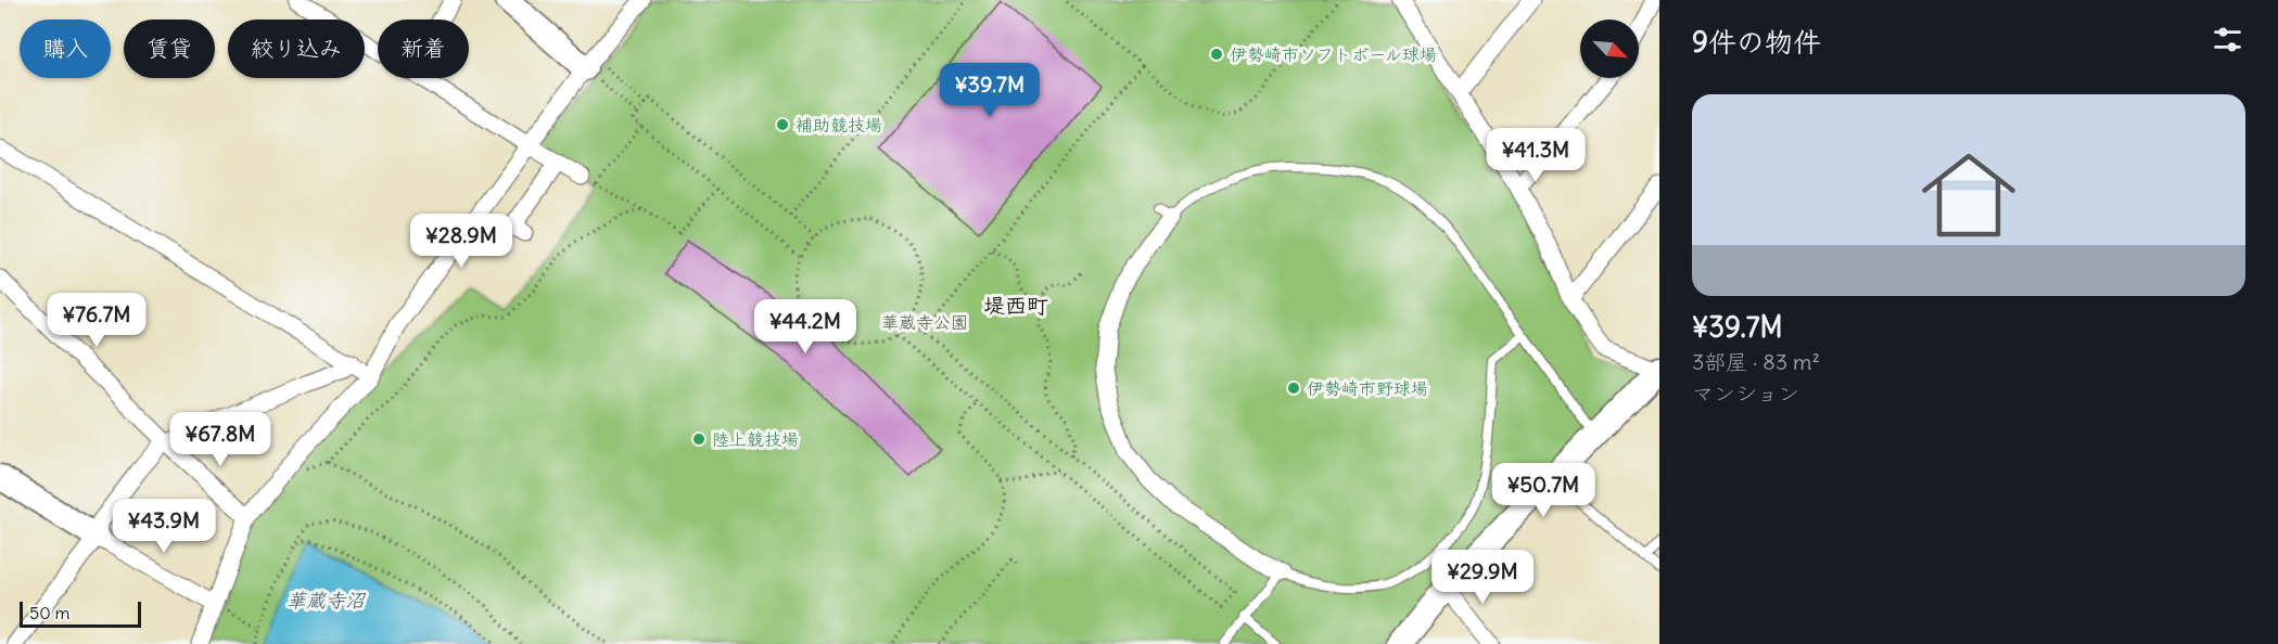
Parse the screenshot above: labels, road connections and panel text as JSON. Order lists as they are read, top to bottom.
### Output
{
  "districts": ["堤西町"],
  "water": ["華蔵寺沼"],
  "parks": ["華蔵寺公園"],
  "places": [
    "伊勢崎市ソフトボール球場",
    "補助競技場",
    "伊勢崎市野球場",
    "陸上競技場"
  ],
  "scale_bar": "50 m",
  "north": "bottom right",
  "page": {
    "heading": "9件の物件",
    "chip": [
      "購入",
      "賃貸",
      "絞り込み",
      "新着"
    ],
    "price": [
      "¥39.7M",
      "¥41.3M",
      "¥28.9M",
      "¥76.7M",
      "¥44.2M",
      "¥67.8M",
      "¥50.7M",
      "¥43.9M",
      "¥29.9M"
    ],
    "list": [
      {
        "name": "¥39.7M",
        "note": "3部屋 · 83 m² · マンション"
      }
    ],
    "scale": "50 m"
  }
}
